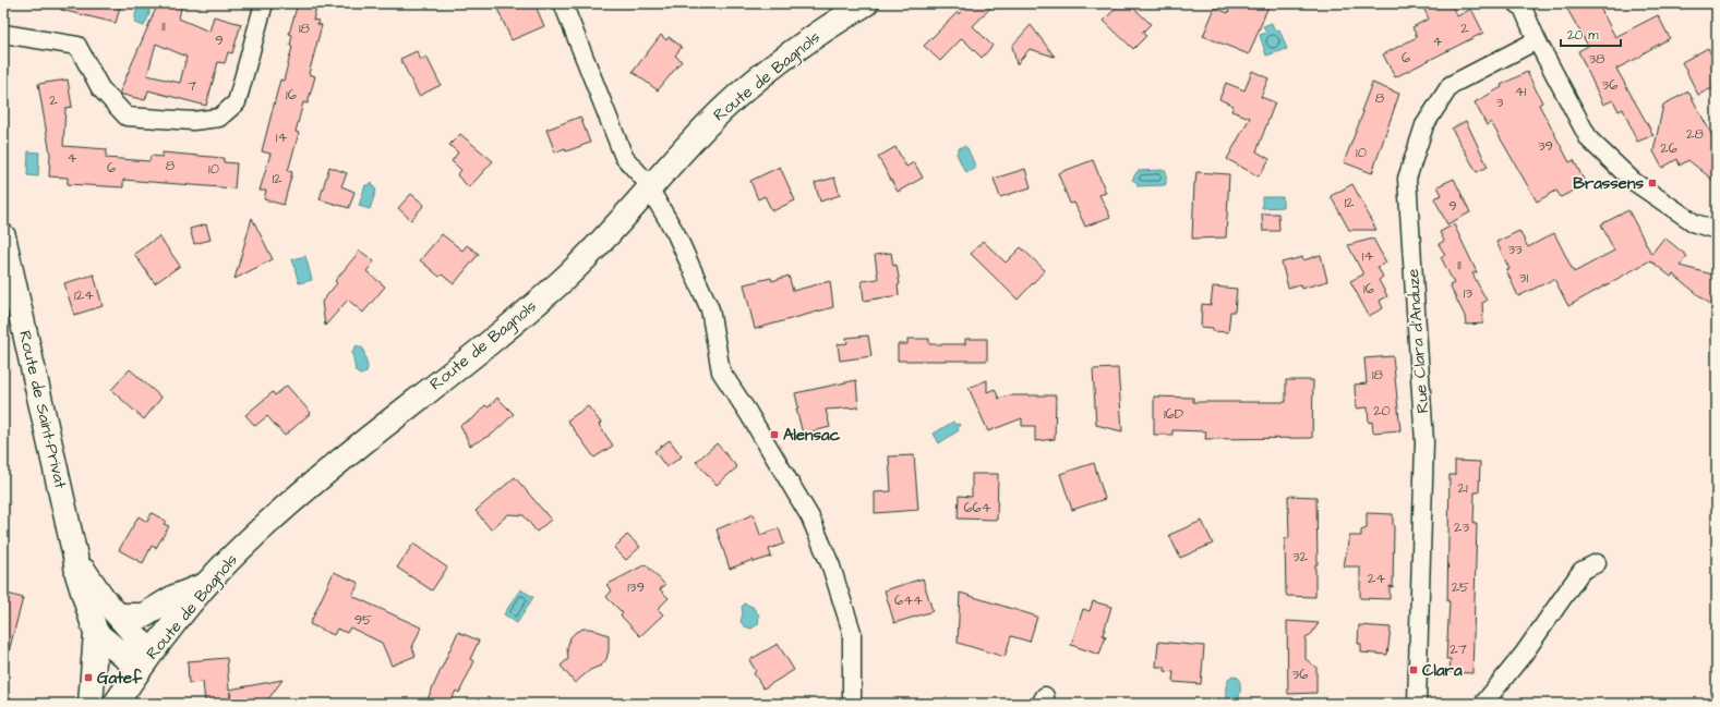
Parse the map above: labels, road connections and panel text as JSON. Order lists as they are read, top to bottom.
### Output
{
  "streets": {
    "main road": ["Route de Bagnols", "Route de Saint-Privat"],
    "street": ["Rue Clara d'Anduze"]
  },
  "places": {
    "transit": [
      "Brassens",
      "Alensac",
      "Clara",
      "Gatef"
    ]
  },
  "house_numbers": [
    "11",
    "18",
    "2",
    "9",
    "4",
    "6",
    "38",
    "36",
    "7",
    "41",
    "16",
    "8",
    "2",
    "3",
    "28",
    "14",
    "39",
    "26",
    "10",
    "4",
    "8",
    "6",
    "10",
    "12",
    "12",
    "9",
    "33",
    "14",
    "11",
    "31",
    "16",
    "13",
    "124",
    "18",
    "20",
    "16D",
    "21",
    "664",
    "23",
    "32",
    "24",
    "139",
    "25",
    "644",
    "95",
    "27",
    "36"
  ],
  "scale_bar": "20 m"
}
